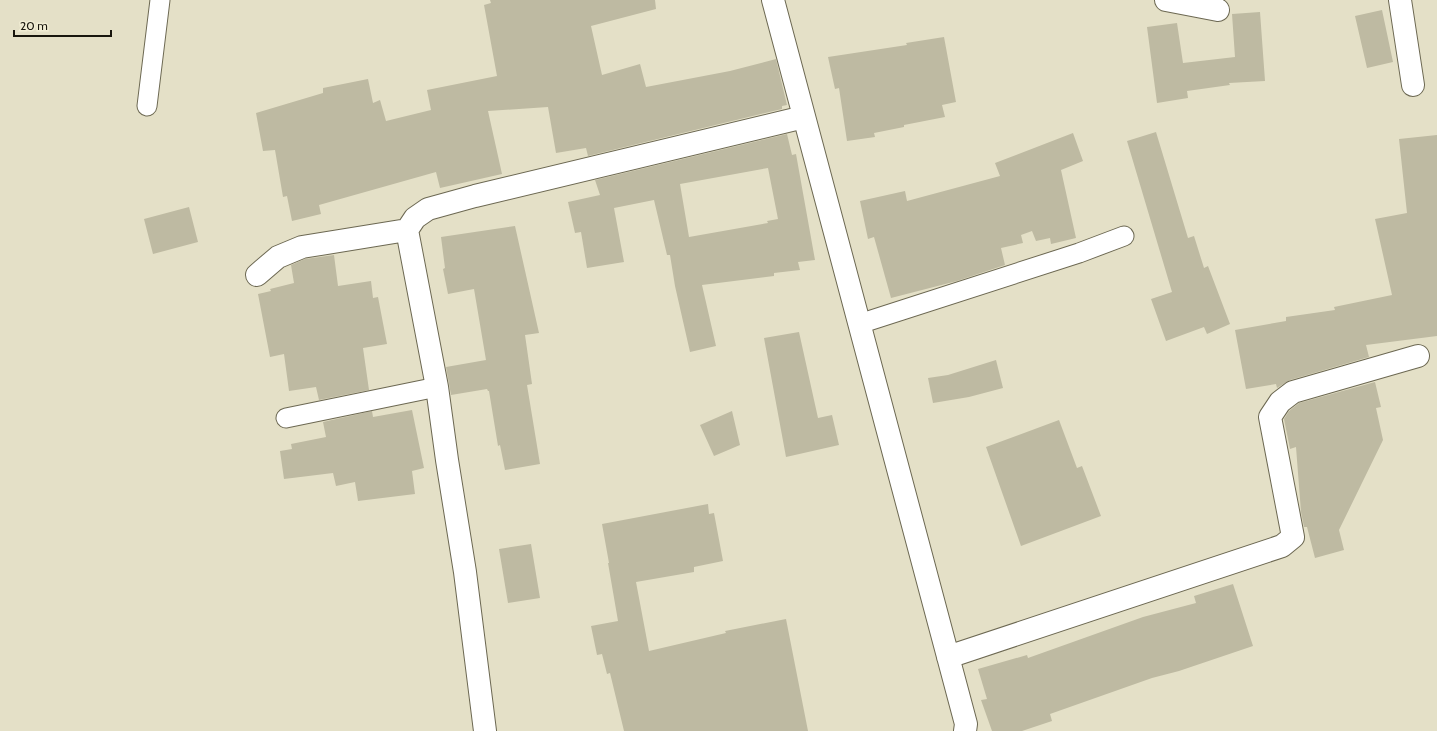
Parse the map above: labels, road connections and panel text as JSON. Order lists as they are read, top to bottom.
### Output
{
  "scale_bar": "20 m"
}
